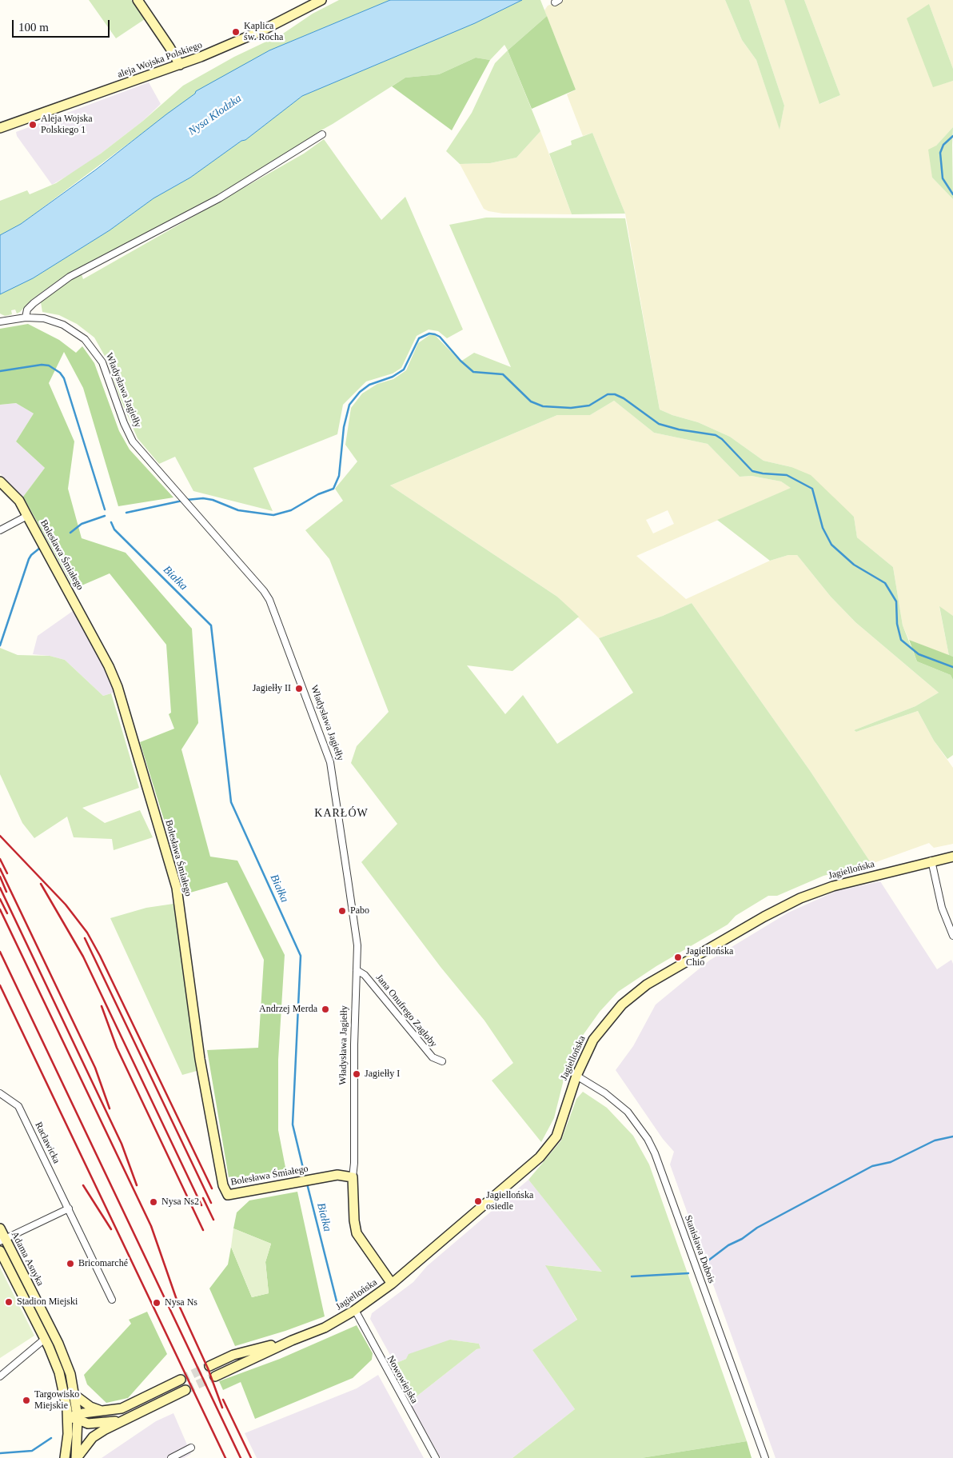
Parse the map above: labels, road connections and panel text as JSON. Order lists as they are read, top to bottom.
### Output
{
  "streets": {
    "street": [
      "aleja Wojska Polskiego",
      "Władysława Jagiełły",
      "Bolesława Śmiałego",
      "Jagiellońska",
      "Jana Onufrego Zagłoby",
      "Racławicka",
      "Stanisława Dubois",
      "Adama Asnyka",
      "Nowowiejska"
    ]
  },
  "crossings": [
    ["Władysława Jagiełły", "Bolesława Śmiałego"],
    ["Władysława Jagiełły", "Jagiellońska"],
    ["Władysława Jagiełły", "Jana Onufrego Zagłoby"],
    ["Jagiellońska", "Stanisława Dubois"],
    ["Jagiellońska", "Nowowiejska"]
  ],
  "districts": ["KARŁÓW"],
  "water": ["Nysa Kłodzka", "Białka"],
  "places": [
    "Kaplica św. Rocha",
    "Aleja Wojska Polskiego 1",
    "Jagiełły II",
    "Pabo",
    "Jagiellońska Chio",
    "Andrzej Merda",
    "Jagiełły I",
    "Jagiellońska osiedle",
    "Nysa Ns2",
    "Bricomarché",
    "Stadion Miejski",
    "Nysa Ns",
    "Targowisko Miejskie"
  ],
  "scale_bar": "100 m"
}
